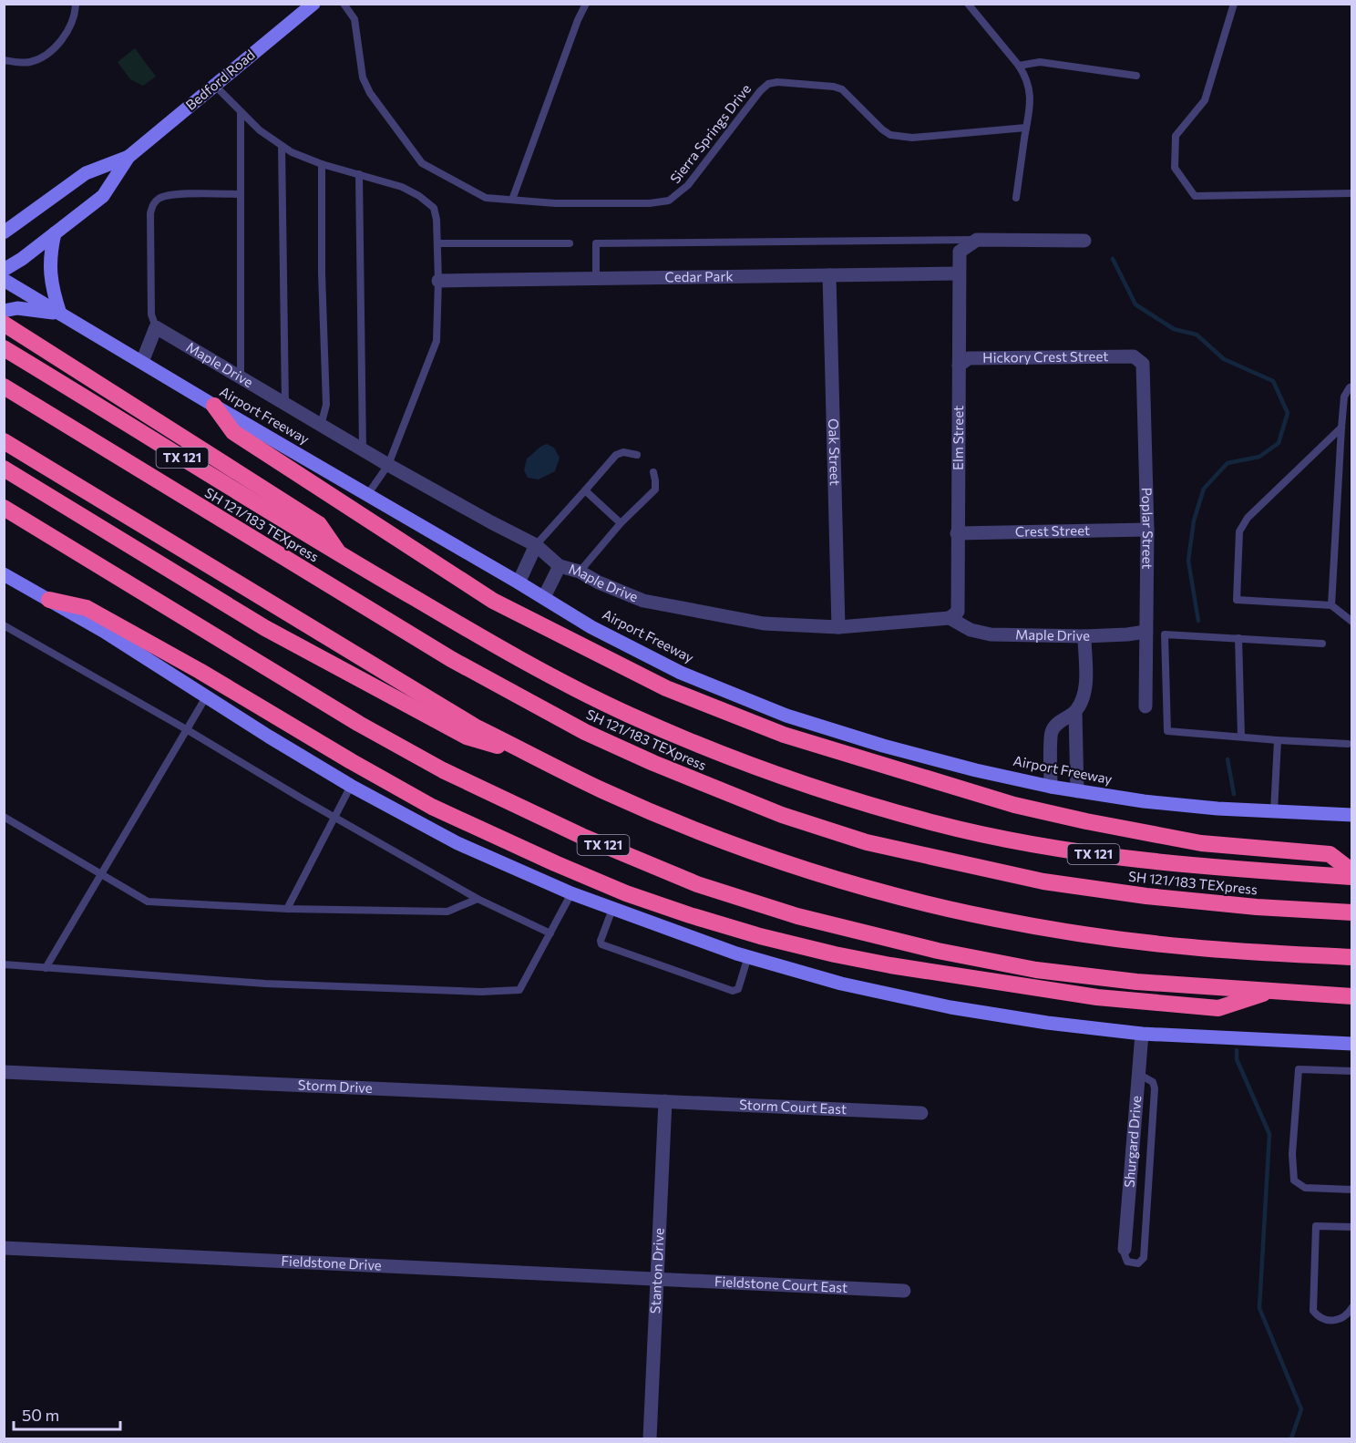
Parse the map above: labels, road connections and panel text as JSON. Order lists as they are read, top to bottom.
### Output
{
  "streets": {
    "highway": ["TX 121", "SH 121/183 TEXpress"],
    "main road": ["Bedford Road", "Airport Freeway"],
    "street": [
      "Cedar Park",
      "Hickory Crest Street",
      "Maple Drive",
      "Elm Street",
      "Oak Street",
      "Poplar Street",
      "Crest Street",
      "Storm Drive",
      "Storm Court East",
      "Shurgard Drive",
      "Fieldstone Drive",
      "Stanton Drive",
      "Fieldstone Court East"
    ],
    "lane": ["Sierra Springs Drive"]
  },
  "crossings": [
    ["Cedar Park", "Elm Street"],
    ["Cedar Park", "Oak Street"],
    ["Hickory Crest Street", "Elm Street"],
    ["Hickory Crest Street", "Poplar Street"],
    ["Maple Drive", "Elm Street"],
    ["Maple Drive", "Oak Street"],
    ["Maple Drive", "Poplar Street"],
    ["Elm Street", "Crest Street"],
    ["Poplar Street", "Crest Street"],
    ["Storm Drive", "Storm Court East"],
    ["Storm Drive", "Stanton Drive"],
    ["Storm Court East", "Stanton Drive"],
    ["Fieldstone Drive", "Stanton Drive"],
    ["Fieldstone Drive", "Fieldstone Court East"],
    ["Stanton Drive", "Fieldstone Court East"]
  ],
  "scale_bar": "50 m"
}
